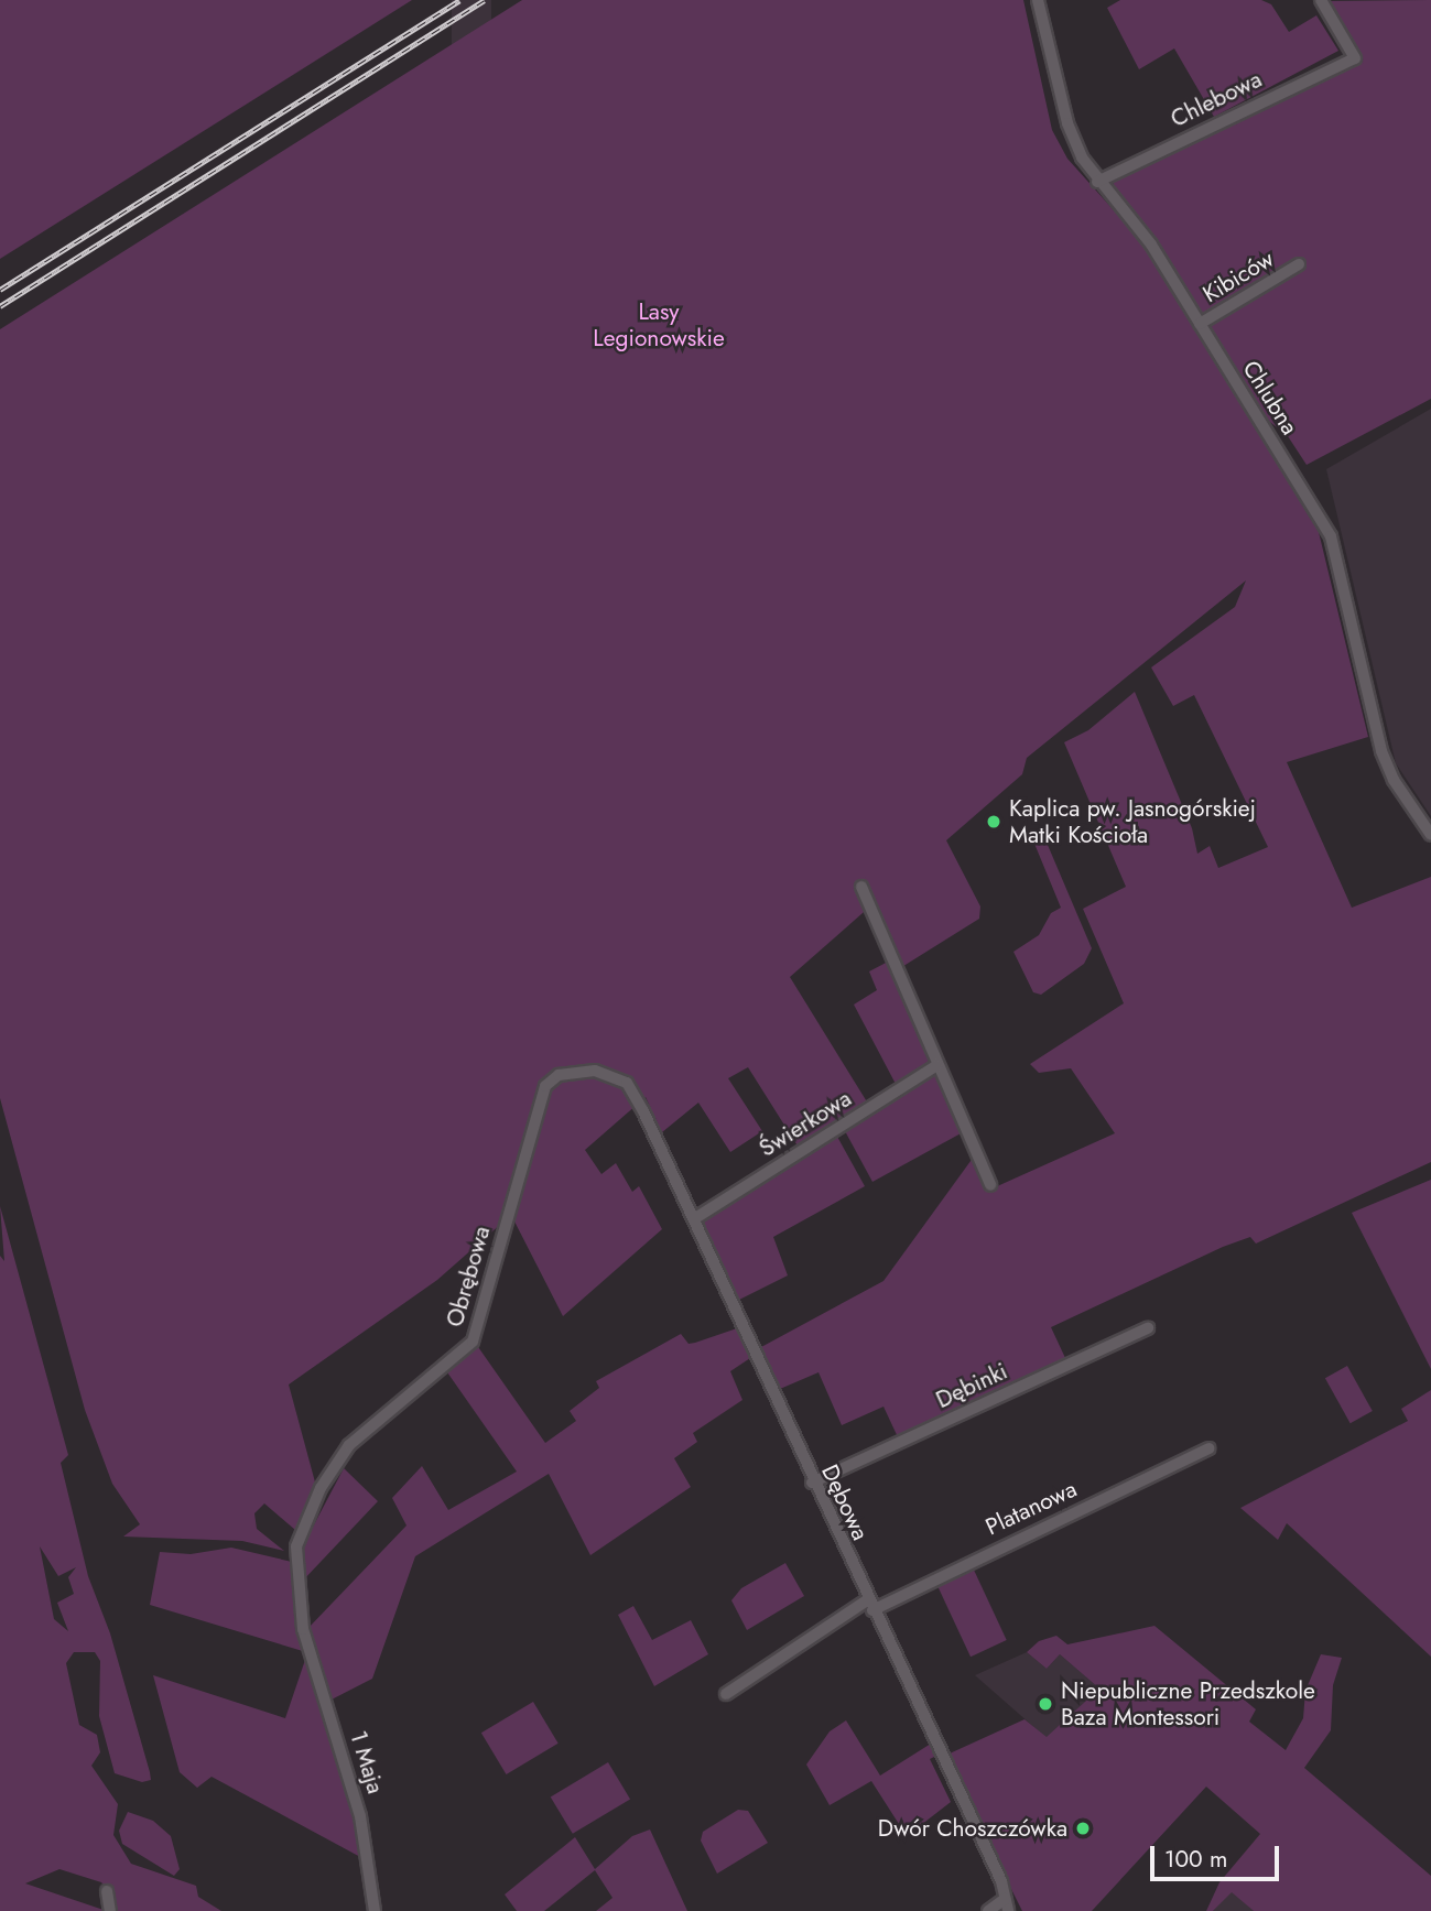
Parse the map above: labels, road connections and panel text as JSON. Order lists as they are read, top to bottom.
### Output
{
  "streets": {
    "street": [
      "Chlebowa",
      "Kibiców",
      "Chlubna",
      "Świerkowa",
      "Obrębowa",
      "Dębinki",
      "Dębowa",
      "Platanowa",
      "1 Maja"
    ]
  },
  "crossings": [
    ["Chlebowa", "Chlubna"],
    ["Kibiców", "Chlubna"],
    ["Świerkowa", "Dębowa"],
    ["Obrębowa", "Dębowa"],
    ["Obrębowa", "1 Maja"],
    ["Dębinki", "Dębowa"],
    ["Dębowa", "Platanowa"]
  ],
  "parks": ["Lasy Legionowskie"],
  "places": ["Kaplica pw. Jasnogórskiej Matki Kościoła", "Niepubliczne Przedszkole Baza Montessori", "Dwór Choszczówka"],
  "scale_bar": "100 m"
}
